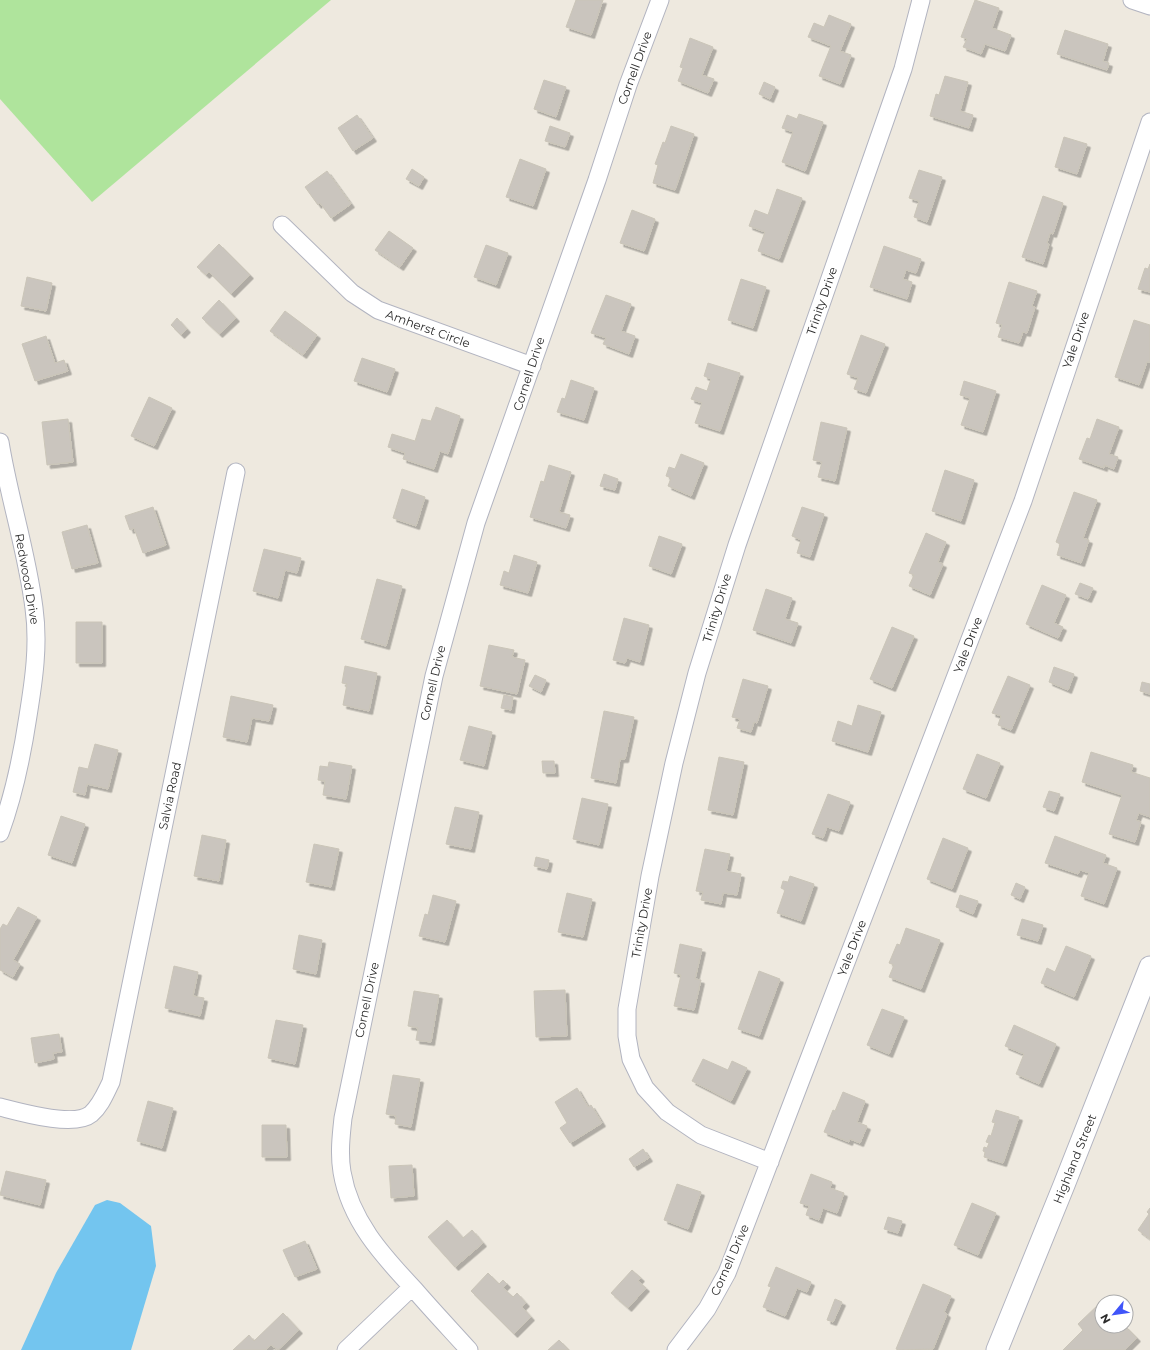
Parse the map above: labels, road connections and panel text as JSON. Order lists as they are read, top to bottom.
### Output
{
  "streets": {
    "street": [
      "Cornell Drive",
      "Trinity Drive",
      "Amherst Circle",
      "Yale Drive",
      "Redwood Drive",
      "Salvia Road",
      "Highland Street"
    ]
  },
  "crossings": [
    ["Cornell Drive", "Trinity Drive"],
    ["Cornell Drive", "Amherst Circle"],
    ["Cornell Drive", "Yale Drive"],
    ["Trinity Drive", "Yale Drive"]
  ],
  "north": "bottom left"
}
